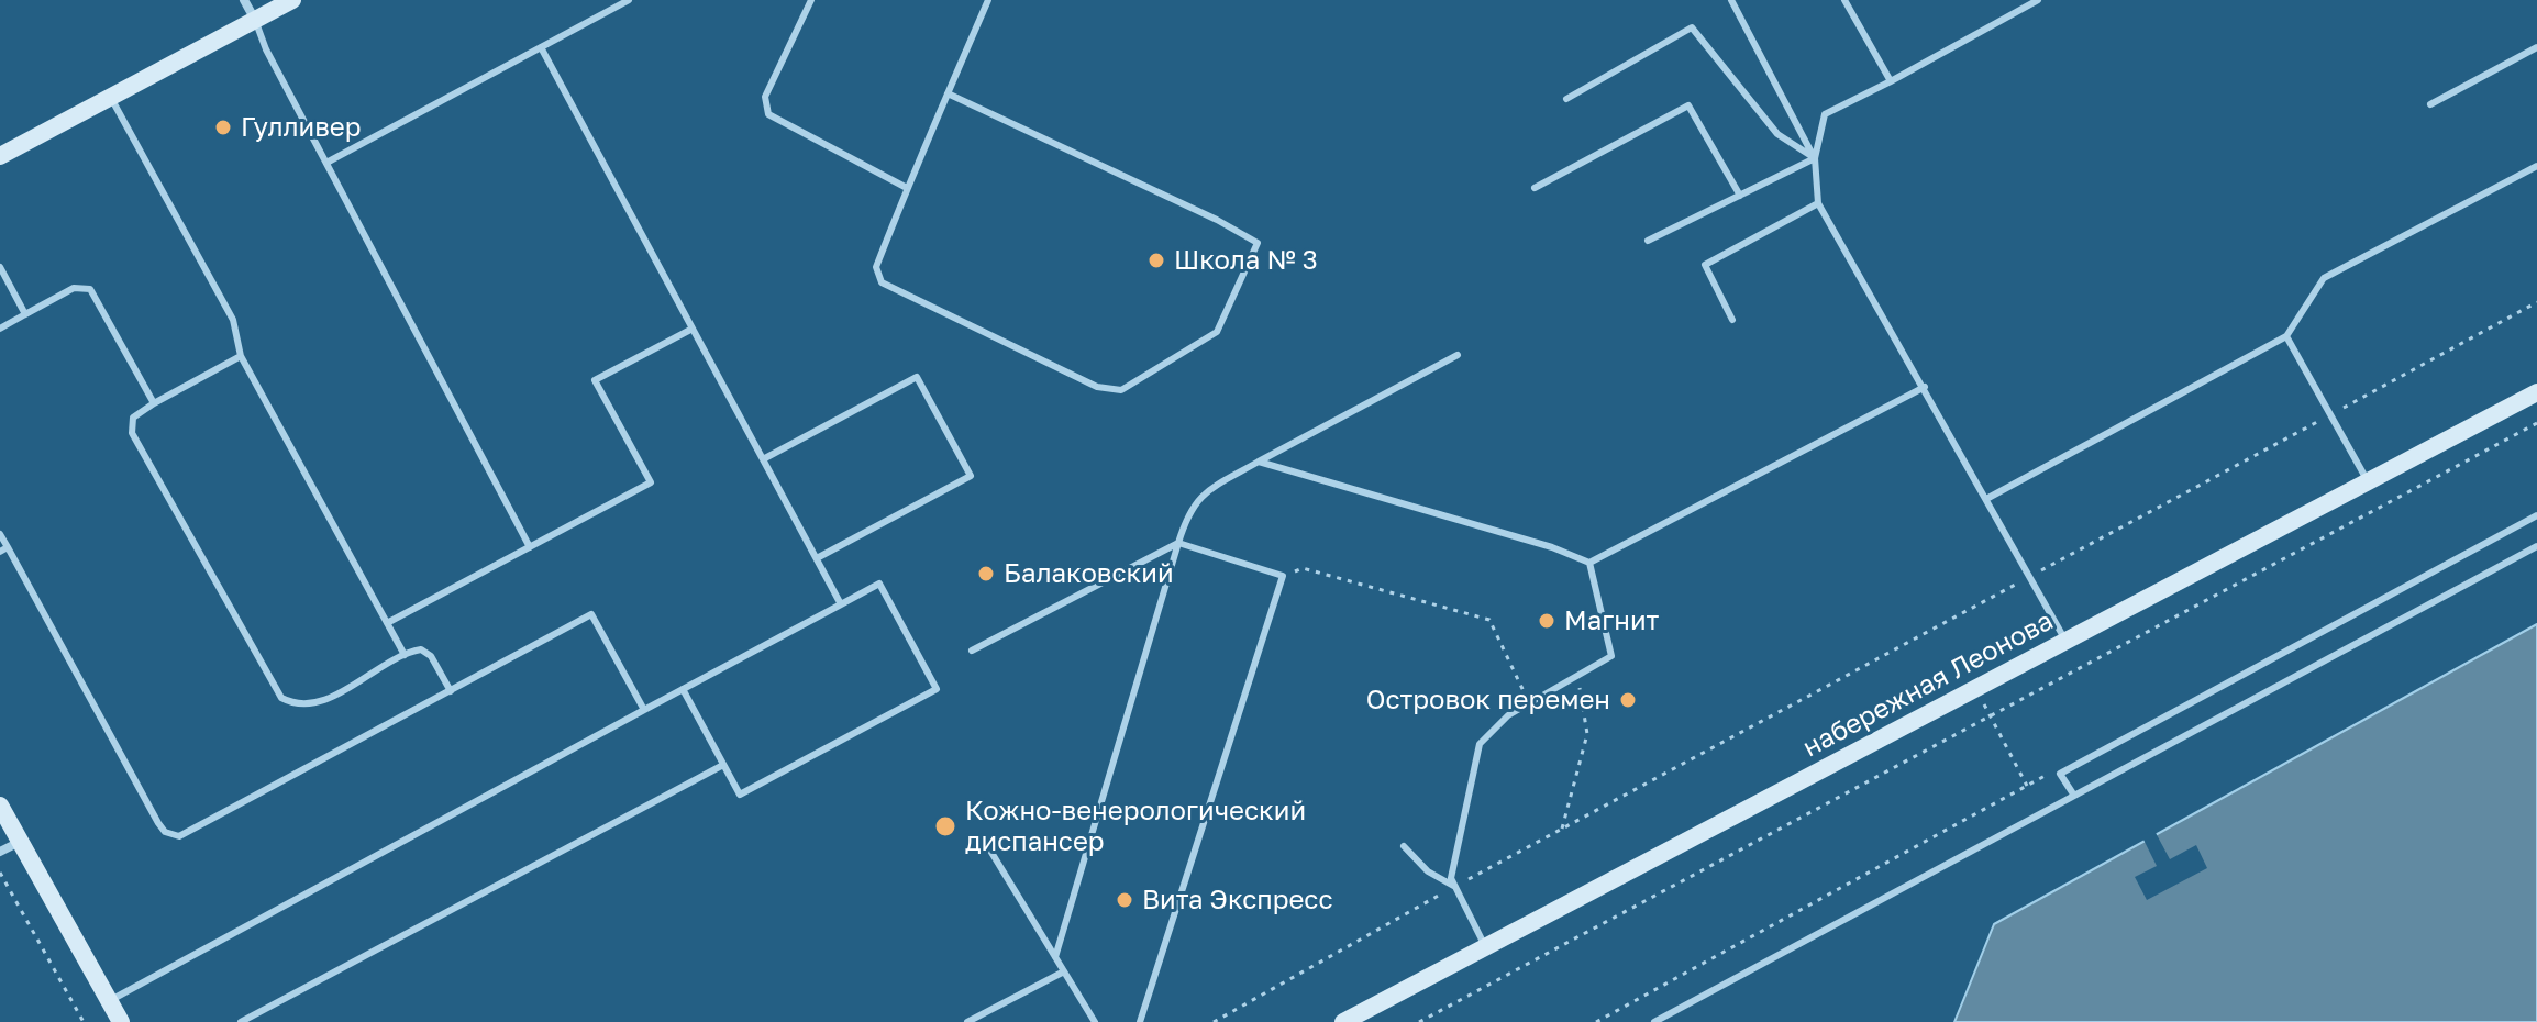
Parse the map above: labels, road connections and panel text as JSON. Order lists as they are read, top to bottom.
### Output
{
  "streets": {
    "main road": ["набережная Леонова"]
  },
  "places": [
    "Гулливер",
    "Школа № 3",
    "Балаковский",
    "Магнит",
    "Островок перемен",
    "Кожно-венерологический диспансер",
    "Вита Экспресс"
  ]
}
